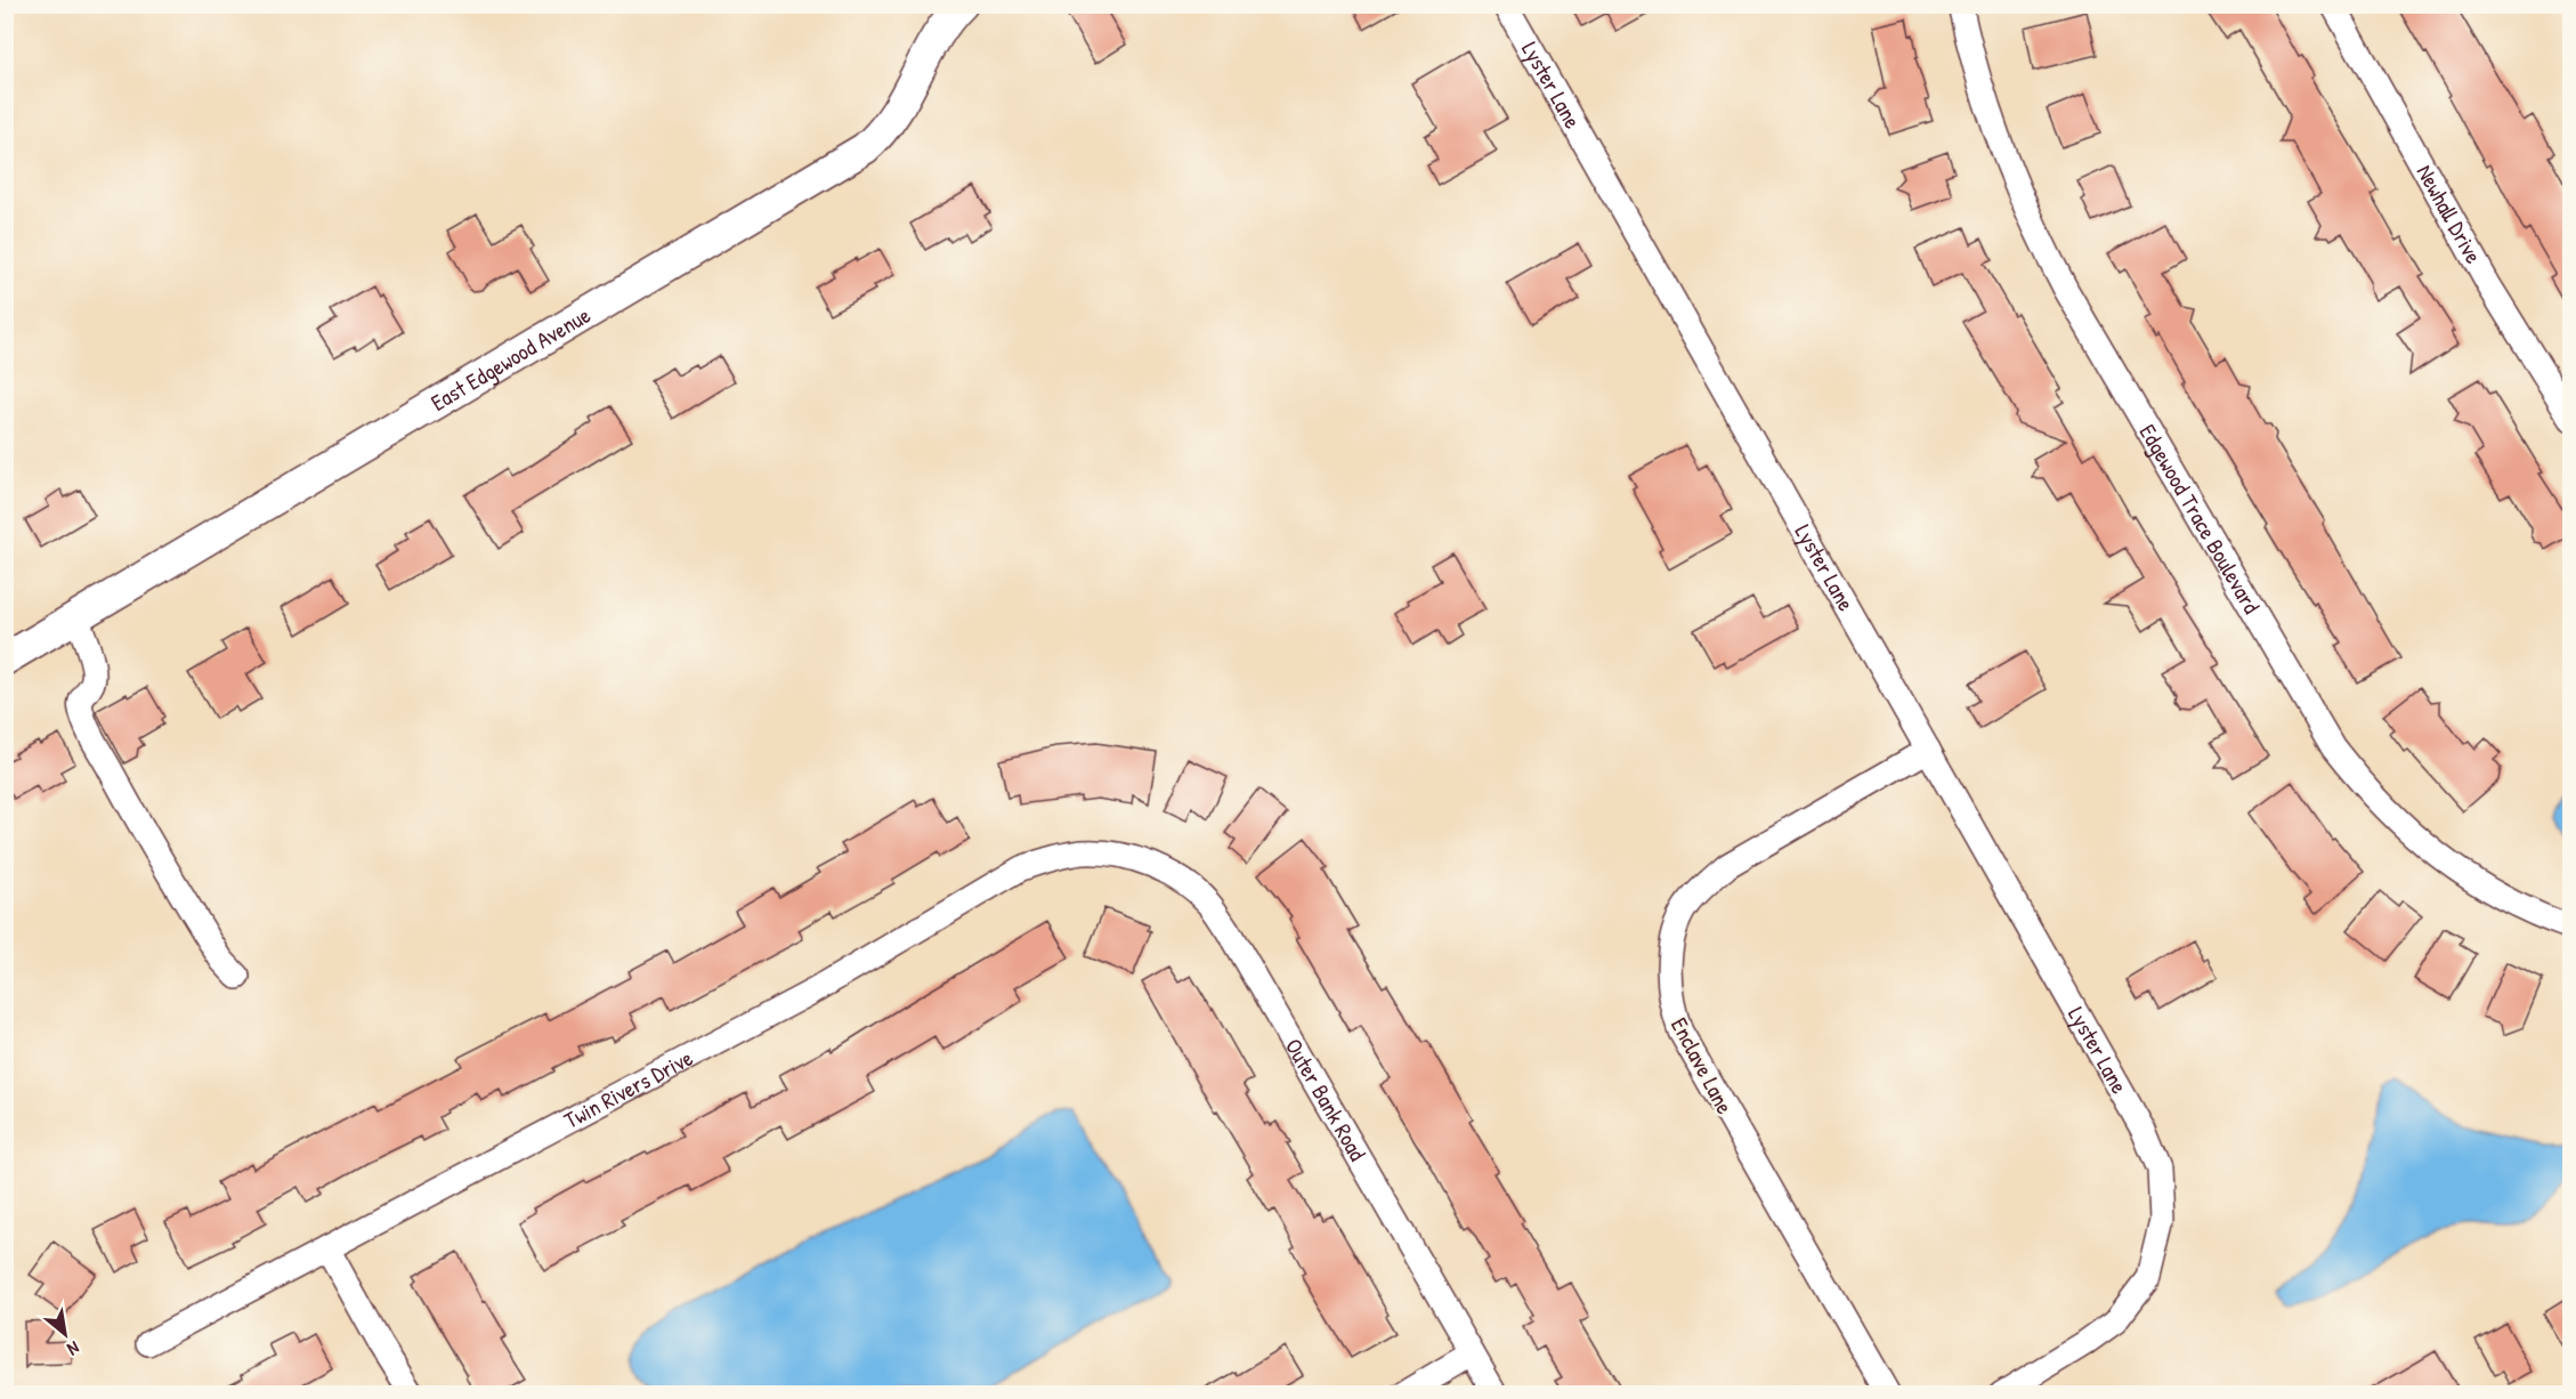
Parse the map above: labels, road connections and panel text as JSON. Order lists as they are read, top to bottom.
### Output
{
  "streets": {
    "main road": ["East Edgewood Avenue"],
    "street": [
      "Lyster Lane",
      "Newhall Drive",
      "Edgewood Trace Boulevard",
      "Enclave Lane",
      "Twin Rivers Drive",
      "Outer Bank Road"
    ]
  },
  "crossings": [
    ["Lyster Lane", "Enclave Lane"],
    ["Twin Rivers Drive", "Outer Bank Road"]
  ],
  "north": "bottom right"
}
